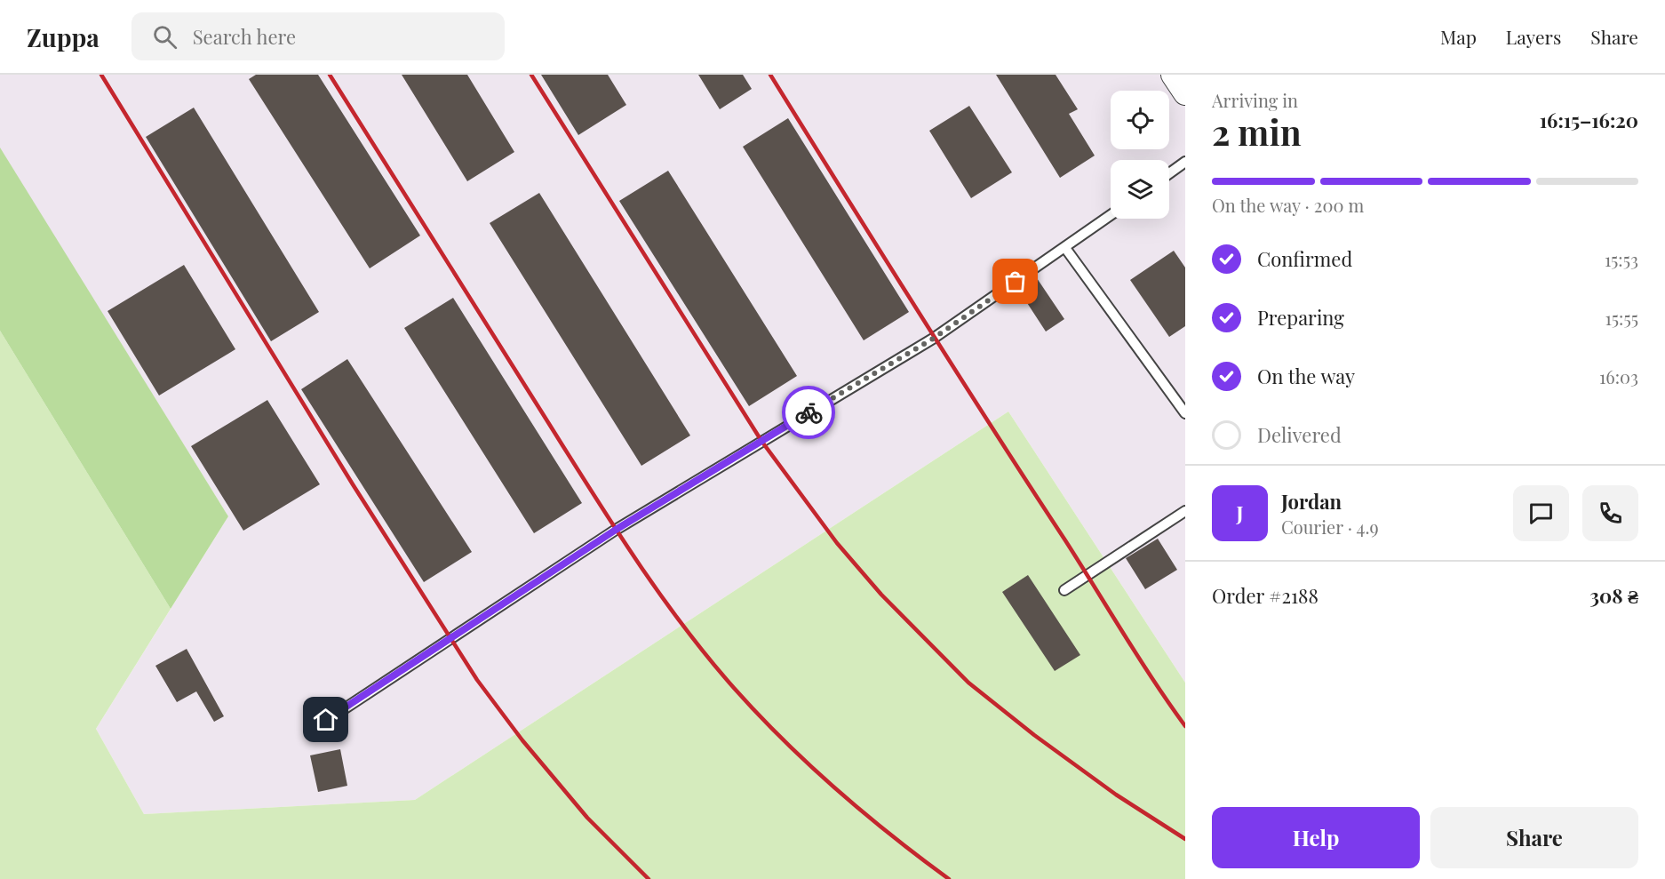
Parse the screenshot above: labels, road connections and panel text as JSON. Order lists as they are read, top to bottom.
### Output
{
  "page": {
    "header": "Zuppa",
    "search": "Search here",
    "nav": ["Map", "Layers", "Share"],
    "heading": ["2 min", "Arriving in", "16:15–16:20"],
    "panel": [
      "Jordan",
      "Courier · 4.9",
      "Order #2188",
      "308 ₴"
    ],
    "bar": "On the way · 200 m",
    "list": [
      ["Confirmed", "15:53"],
      ["Preparing", "15:55"],
      ["On the way", "16:03"],
      "Delivered"
    ],
    "round": "J",
    "buttons": ["Help", "Share"]
  }
}
